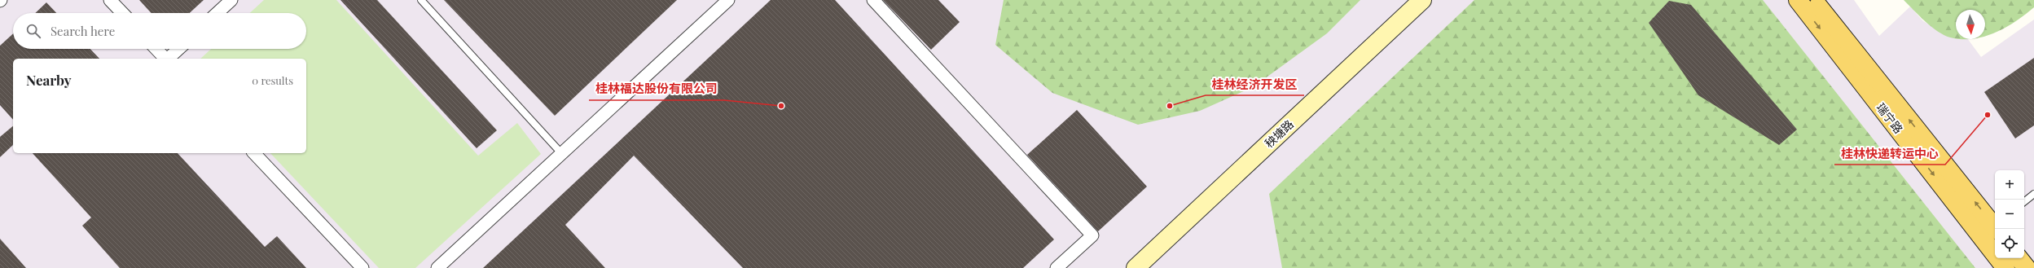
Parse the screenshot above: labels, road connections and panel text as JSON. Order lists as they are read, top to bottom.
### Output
{
  "streets": {
    "main road": ["瑞宁路", "秧塘路"]
  },
  "places": ["桂林福达股份有限公司", "桂林经济开发区", "桂林快递转运中心"],
  "north": "bottom",
  "page": {
    "search": "Search here",
    "heading": ["Nearby", "0 results"],
    "map_buttons": ["+", "−"]
  }
}
